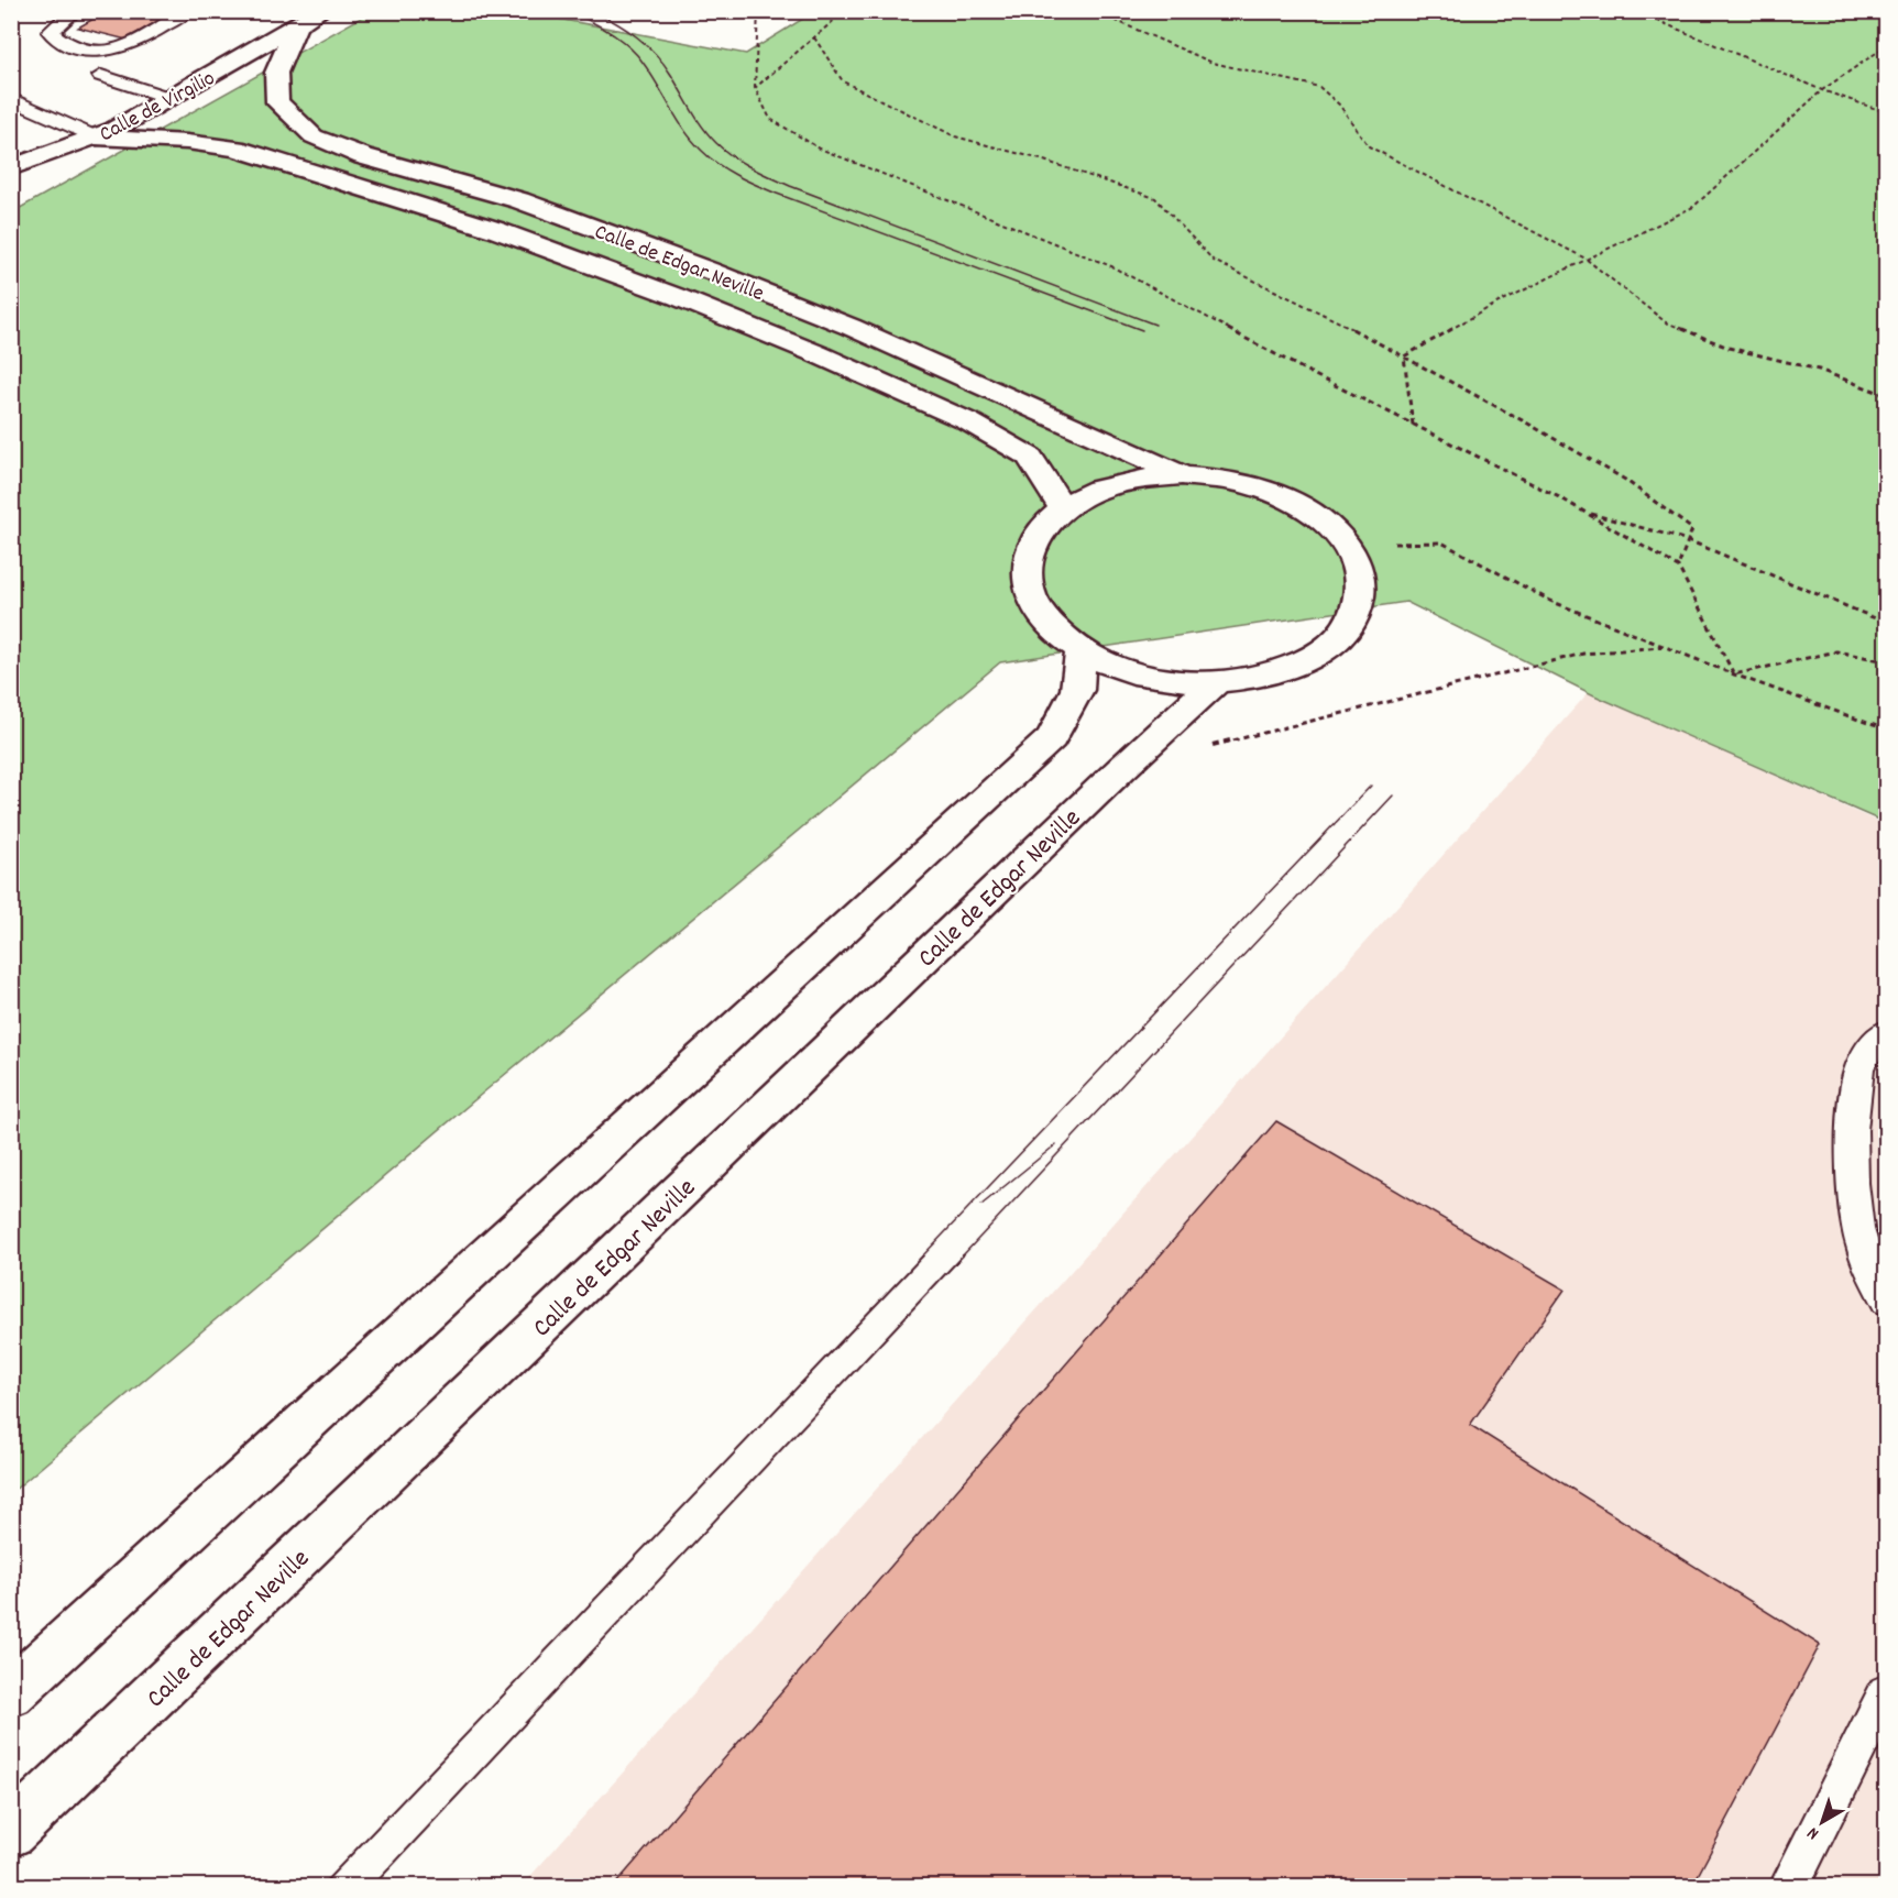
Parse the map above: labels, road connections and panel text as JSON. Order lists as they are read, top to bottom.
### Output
{
  "streets": {
    "street": ["Calle de Virgilio", "Calle de Edgar Neville"]
  },
  "crossings": [
    ["Calle de Virgilio", "Calle de Edgar Neville"]
  ],
  "north": "bottom left"
}
